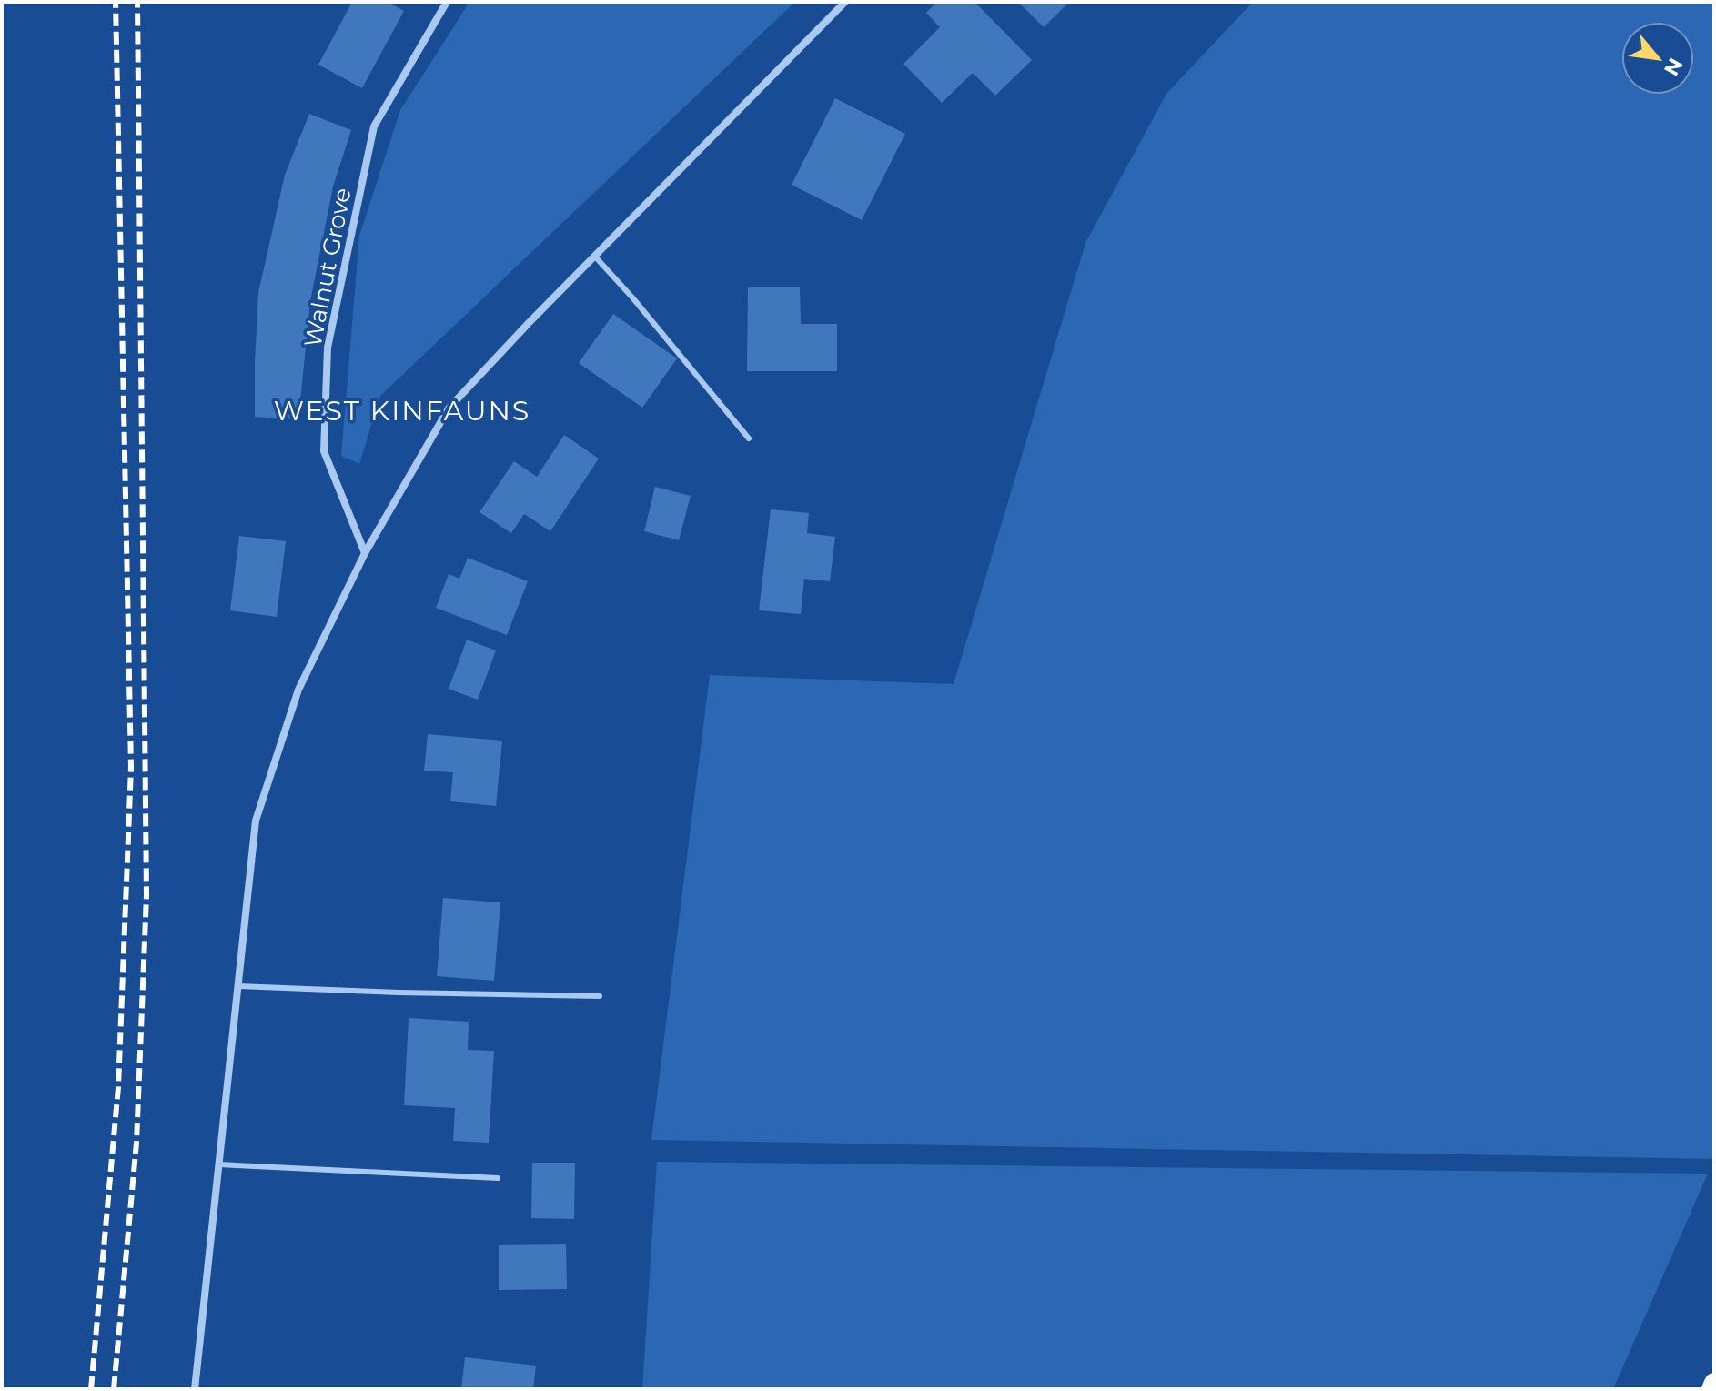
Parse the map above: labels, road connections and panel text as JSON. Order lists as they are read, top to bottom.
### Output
{
  "streets": {
    "street": ["Walnut Grove"]
  },
  "districts": ["WEST KINFAUNS"],
  "north": "bottom right"
}
